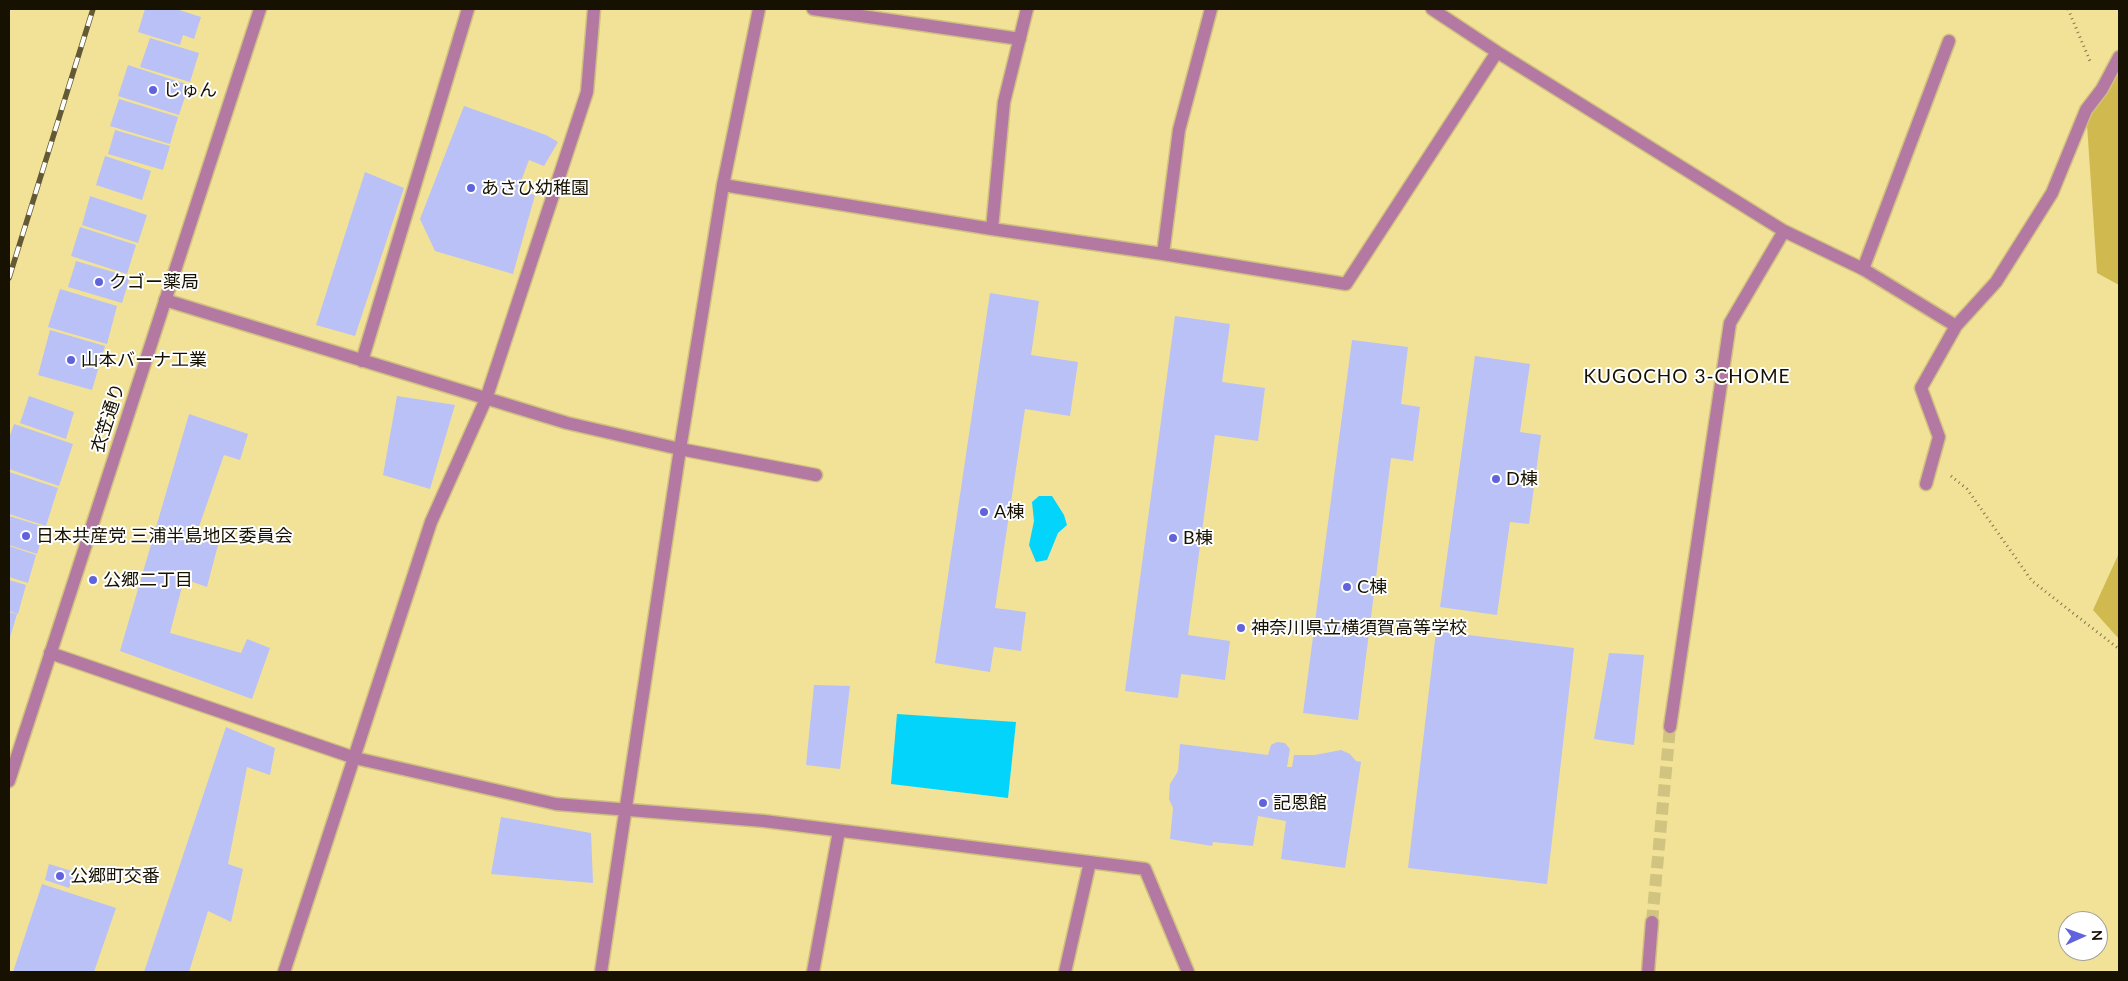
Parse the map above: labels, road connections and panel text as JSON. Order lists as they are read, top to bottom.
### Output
{
  "streets": {
    "street": ["衣笠通り"]
  },
  "districts": ["KUGOCHO 3-CHOME"],
  "places": [
    "じゅん",
    "あさひ幼稚園",
    "クゴー薬局",
    "山本バーナ工業",
    "D棟",
    "A棟",
    "日本共産党 三浦半島地区委員会",
    "B棟",
    "公郷二丁目",
    "C棟",
    "神奈川県立横須賀高等学校",
    "記恩館",
    "公郷町交番"
  ],
  "north": "right"
}
